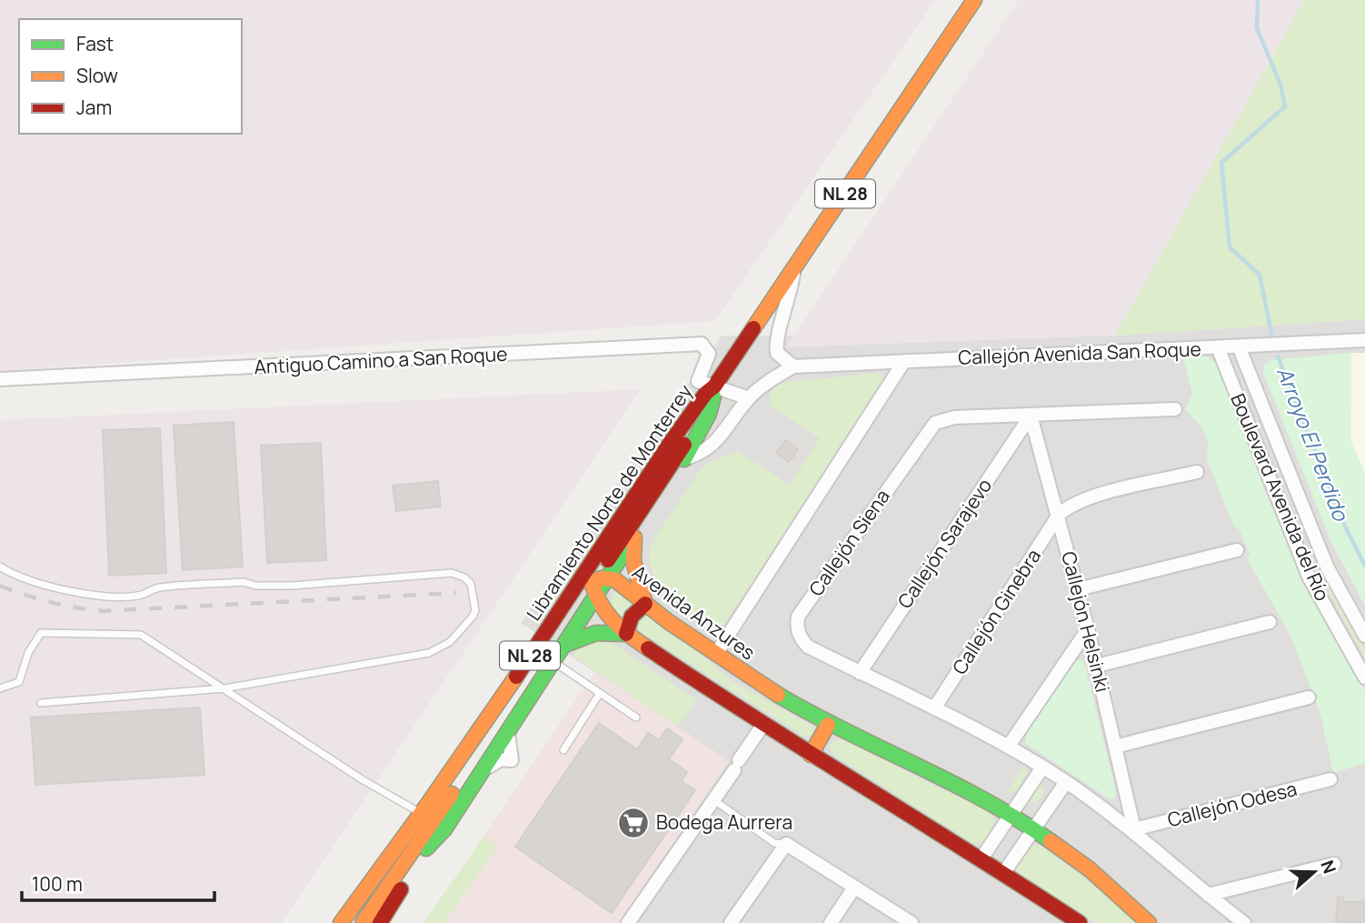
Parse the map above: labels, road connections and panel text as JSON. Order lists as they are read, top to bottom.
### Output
{
  "streets": {
    "main road": ["NL 28", "Libramiento Norte de Monterrey", "Avenida Anzures"],
    "street": [
      "Callejón Avenida San Roque",
      "Antiguo Camino a San Roque",
      "Boulevard Avenida del Río",
      "Callejón Siena",
      "Callejón Sarajevo",
      "Callejón Ginebra",
      "Callejón Helsinki",
      "Callejón Odesa"
    ]
  },
  "crossings": [
    ["Callejón Avenida San Roque", "Boulevard Avenida del Río"],
    ["Antiguo Camino a San Roque", "Libramiento Norte de Monterrey"],
    ["Libramiento Norte de Monterrey", "Avenida Anzures"],
    ["Callejón Siena", "Callejón Sarajevo"],
    ["Callejón Siena", "Callejón Ginebra"],
    ["Callejón Siena", "Callejón Helsinki"],
    ["Callejón Siena", "Callejón Odesa"],
    ["Callejón Sarajevo", "Callejón Helsinki"],
    ["Callejón Ginebra", "Callejón Helsinki"],
    ["Callejón Helsinki", "Callejón Odesa"]
  ],
  "water": ["Arroyo El Perdido"],
  "places": {
    "supermarket": ["Bodega Aurrera"]
  },
  "legend": ["Fast", "Slow", "Jam"],
  "scale_bar": "100 m",
  "north": "right"
}
